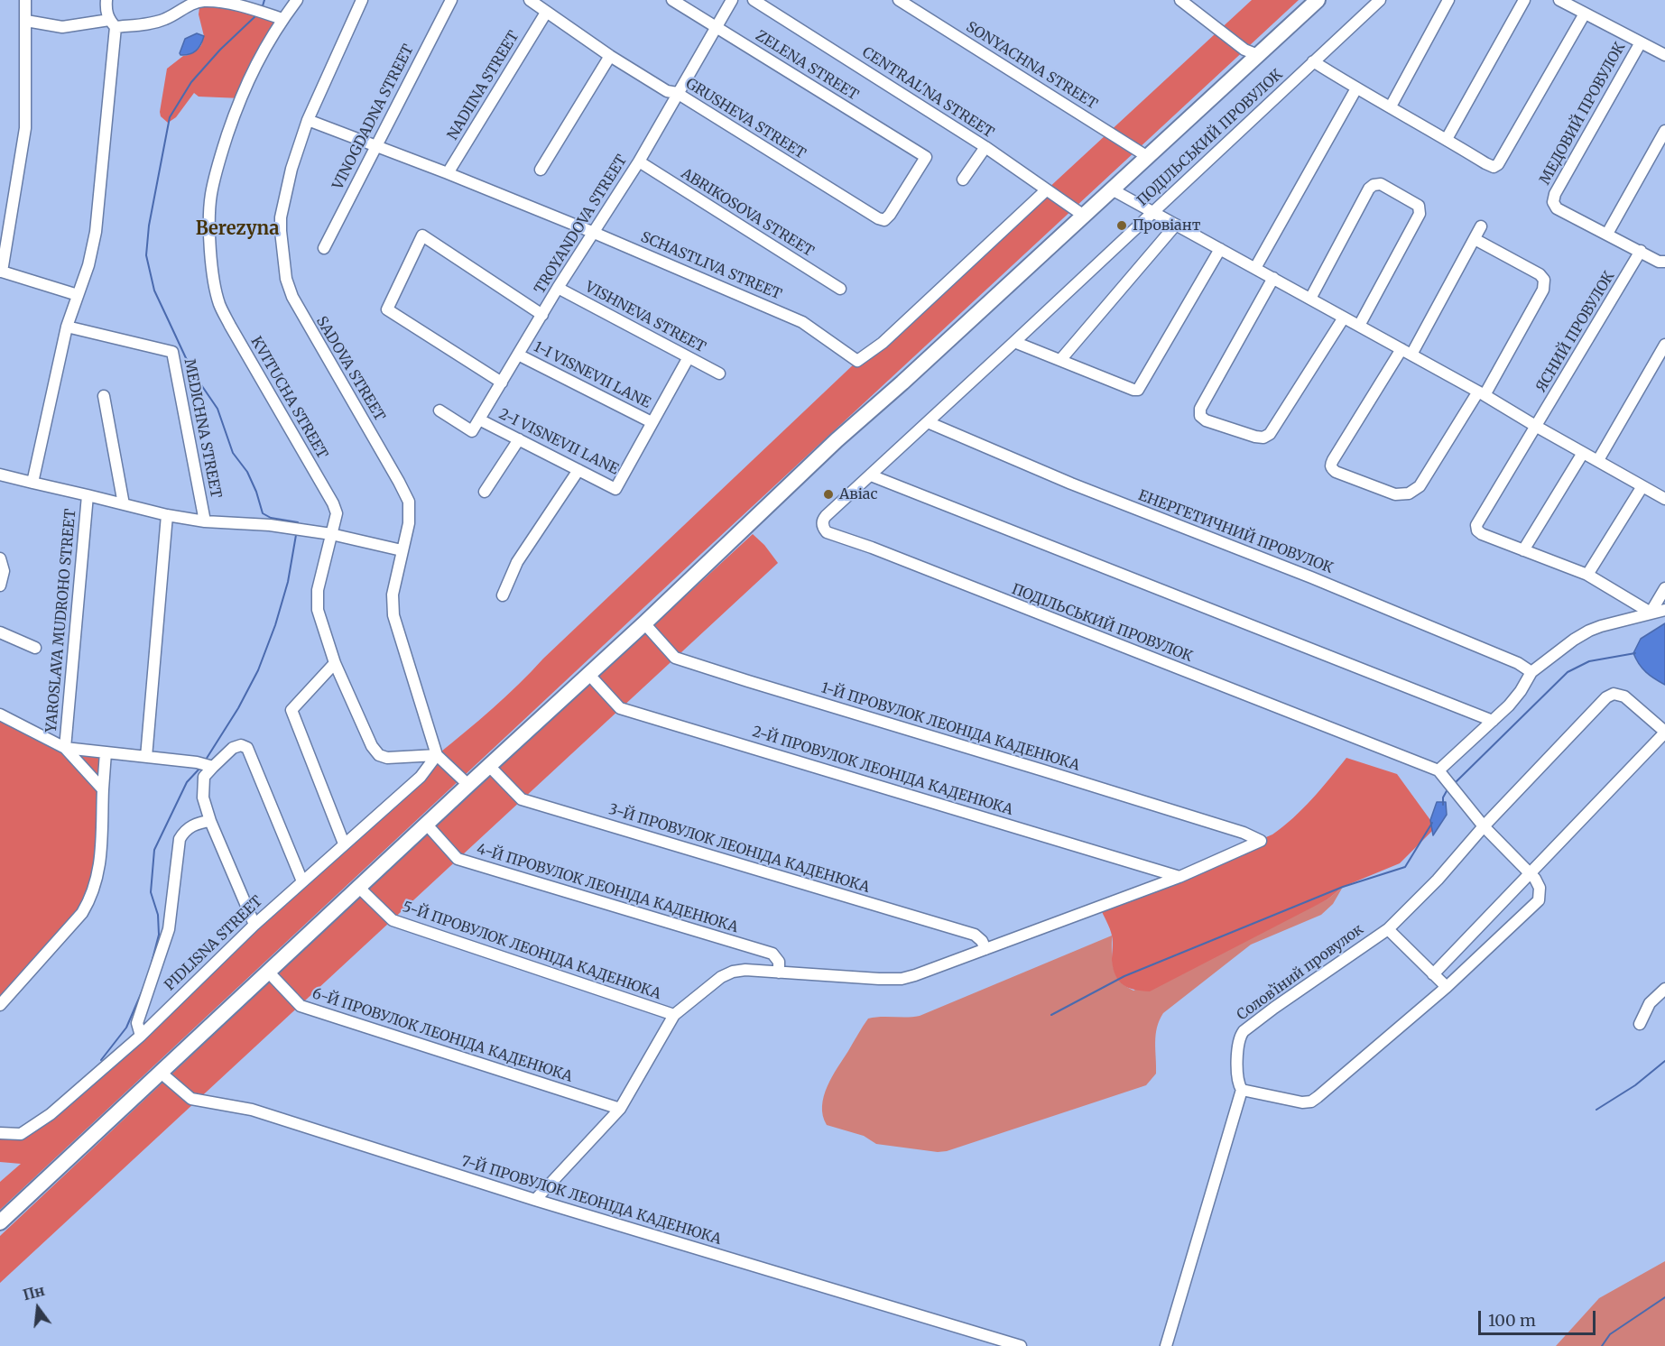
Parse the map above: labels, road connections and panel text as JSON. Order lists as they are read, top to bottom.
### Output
{
  "streets": {
    "street": [
      "ZELENA STREET",
      "SONYACHNA STREET",
      "NADIINA STREET",
      "CENTRAL'NA STREET",
      "МЕДОВИЙ ПРОВУЛОК",
      "VINOGDADNA STREET",
      "GRUSHEVA STREET",
      "ПОДІЛЬСЬКИЙ ПРОВУЛОК",
      "ABRIKOSOVA STREET",
      "TROYANDOVA STREET",
      "SCHASTLIVA STREET",
      "VISHNEVA STREET",
      "ЯСНИЙ ПРОВУЛОК",
      "SADOVA STREET",
      "1-I VISNEVII LANE",
      "KVITUCHA STREET",
      "MEDICHNA STREET",
      "2-I VISNEVII LANE",
      "ЕНЕРГЕТИЧНИЙ ПРОВУЛОК",
      "YAROSLAVA MUDROHO STREET",
      "1-Й ПРОВУЛОК ЛЕОНІДА КАДЕНЮКА",
      "2-Й ПРОВУЛОК ЛЕОНІДА КАДЕНЮКА",
      "3-Й ПРОВУЛОК ЛЕОНІДА КАДЕНЮКА",
      "4-Й ПРОВУЛОК ЛЕОНІДА КАДЕНЮКА",
      "PIDLISNA STREET",
      "5-Й ПРОВУЛОК ЛЕОНІДА КАДЕНЮКА",
      "Соловʼїний провулок",
      "6-Й ПРОВУЛОК ЛЕОНІДА КАДЕНЮКА",
      "7-Й ПРОВУЛОК ЛЕОНІДА КАДЕНЮКА"
    ]
  },
  "crossings": [
    ["ZELENA STREET", "GRUSHEVA STREET"],
    ["ZELENA STREET", "TROYANDOVA STREET"],
    ["NADIINA STREET", "GRUSHEVA STREET"],
    ["NADIINA STREET", "SCHASTLIVA STREET"],
    ["CENTRAL'NA STREET", "SCHASTLIVA STREET"],
    ["МЕДОВИЙ ПРОВУЛОК", "ЯСНИЙ ПРОВУЛОК"],
    ["VINOGDADNA STREET", "SCHASTLIVA STREET"],
    ["GRUSHEVA STREET", "TROYANDOVA STREET"],
    ["ПОДІЛЬСЬКИЙ ПРОВУЛОК", "ЕНЕРГЕТИЧНИЙ ПРОВУЛОК"],
    ["ABRIKOSOVA STREET", "TROYANDOVA STREET"],
    ["TROYANDOVA STREET", "SCHASTLIVA STREET"],
    ["TROYANDOVA STREET", "VISHNEVA STREET"],
    ["TROYANDOVA STREET", "1-I VISNEVII LANE"],
    ["TROYANDOVA STREET", "2-I VISNEVII LANE"],
    ["SCHASTLIVA STREET", "SADOVA STREET"],
    ["SADOVA STREET", "KVITUCHA STREET"],
    ["SADOVA STREET", "MEDICHNA STREET"],
    ["SADOVA STREET", "PIDLISNA STREET"],
    ["1-I VISNEVII LANE", "2-I VISNEVII LANE"],
    ["KVITUCHA STREET", "MEDICHNA STREET"],
    ["KVITUCHA STREET", "PIDLISNA STREET"],
    ["MEDICHNA STREET", "YAROSLAVA MUDROHO STREET"],
    ["1-Й ПРОВУЛОК ЛЕОНІДА КАДЕНЮКА", "2-Й ПРОВУЛОК ЛЕОНІДА КАДЕНЮКА"]
  ],
  "districts": ["Berezyna"],
  "places": ["Провіант", "Авіас"],
  "scale_bar": "100 m",
  "north": "top"
}
